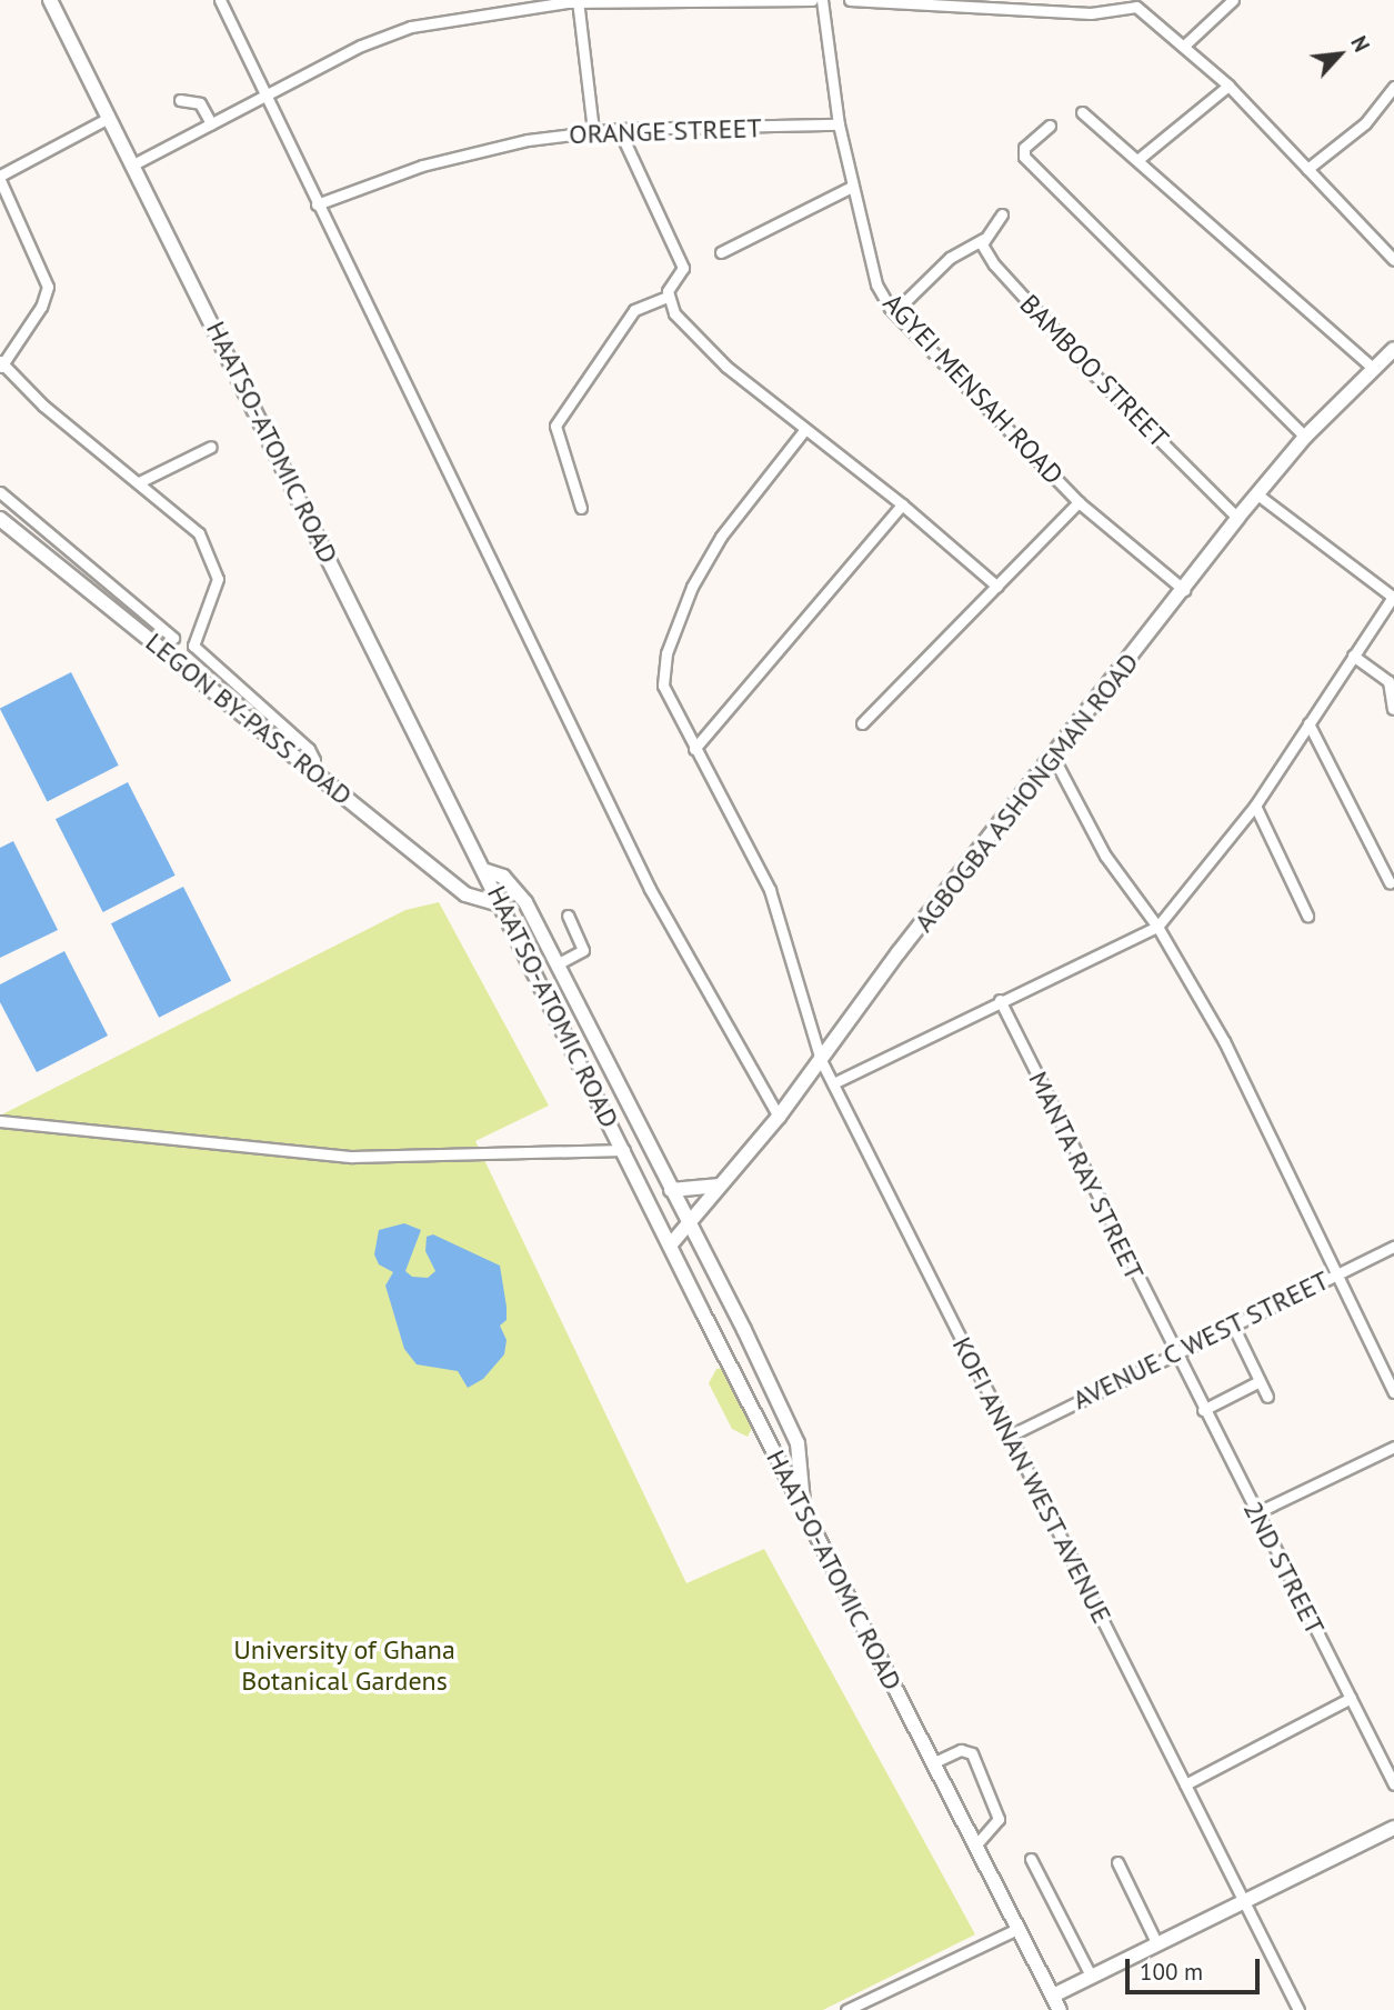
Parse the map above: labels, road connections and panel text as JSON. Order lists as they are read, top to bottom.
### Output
{
  "streets": {
    "street": [
      "ORANGE STREET",
      "BAMBOO STREET",
      "AGYEI MENSAH ROAD",
      "HAATSO-ATOMIC ROAD",
      "LEGON BY-PASS ROAD",
      "AGBOGBA ASHONGMAN ROAD",
      "MANTA RAY STREET",
      "AVENUE C WEST STREET",
      "KOFI ANNAN WEST AVENUE",
      "2ND STREET"
    ]
  },
  "crossings": [
    ["ORANGE STREET", "AGYEI MENSAH ROAD"],
    ["BAMBOO STREET", "AGBOGBA ASHONGMAN ROAD"],
    ["AGYEI MENSAH ROAD", "AGBOGBA ASHONGMAN ROAD"],
    ["HAATSO-ATOMIC ROAD", "LEGON BY-PASS ROAD"],
    ["HAATSO-ATOMIC ROAD", "AGBOGBA ASHONGMAN ROAD"],
    ["AGBOGBA ASHONGMAN ROAD", "KOFI ANNAN WEST AVENUE"],
    ["MANTA RAY STREET", "AVENUE C WEST STREET"],
    ["MANTA RAY STREET", "2ND STREET"],
    ["AVENUE C WEST STREET", "KOFI ANNAN WEST AVENUE"],
    ["AVENUE C WEST STREET", "2ND STREET"]
  ],
  "parks": ["University of Ghana Botanical Gardens"],
  "scale_bar": "100 m",
  "north": "top right"
}
